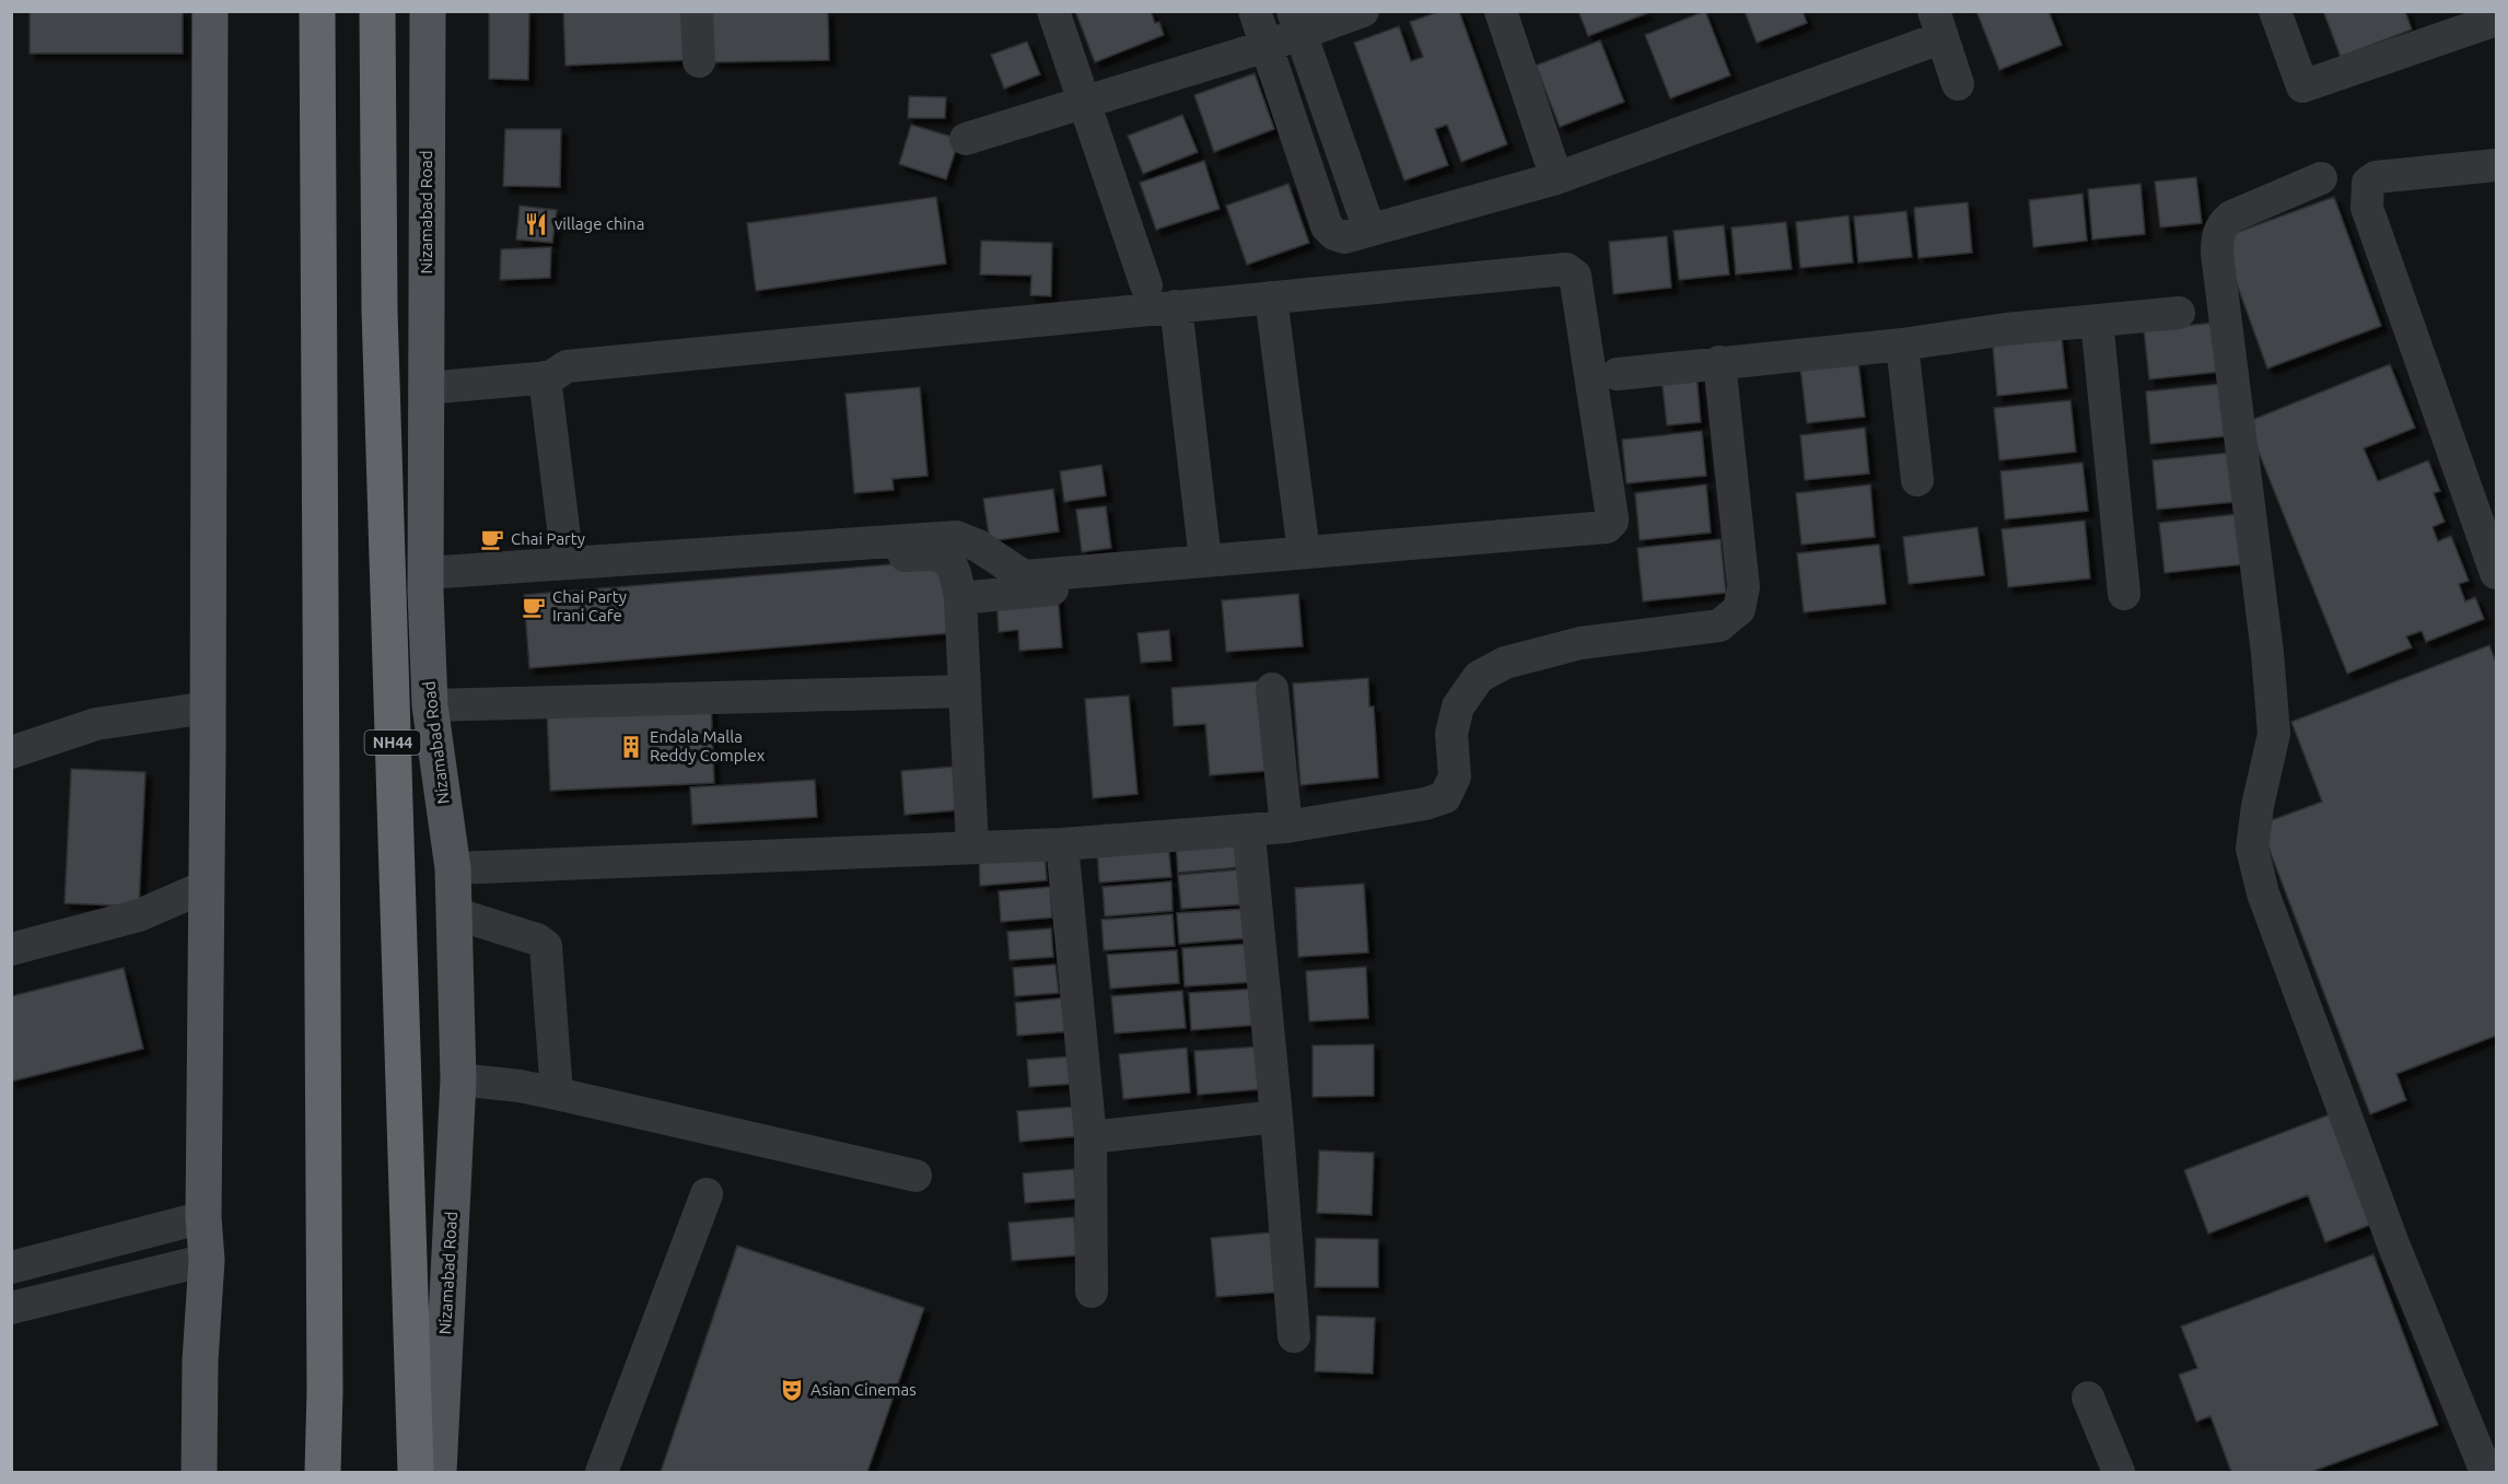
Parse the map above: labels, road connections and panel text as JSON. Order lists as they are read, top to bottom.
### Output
{
  "streets": {
    "highway": ["Nizamabad Road", "NH44"]
  },
  "places": {
    "restaurant": ["village china"],
    "cafe": ["Chai Party", "Chai Party Irani Cafe"],
    "building": ["Endala Malla Reddy Complex"],
    "theatre": ["Asian Cinemas"]
  }
}
